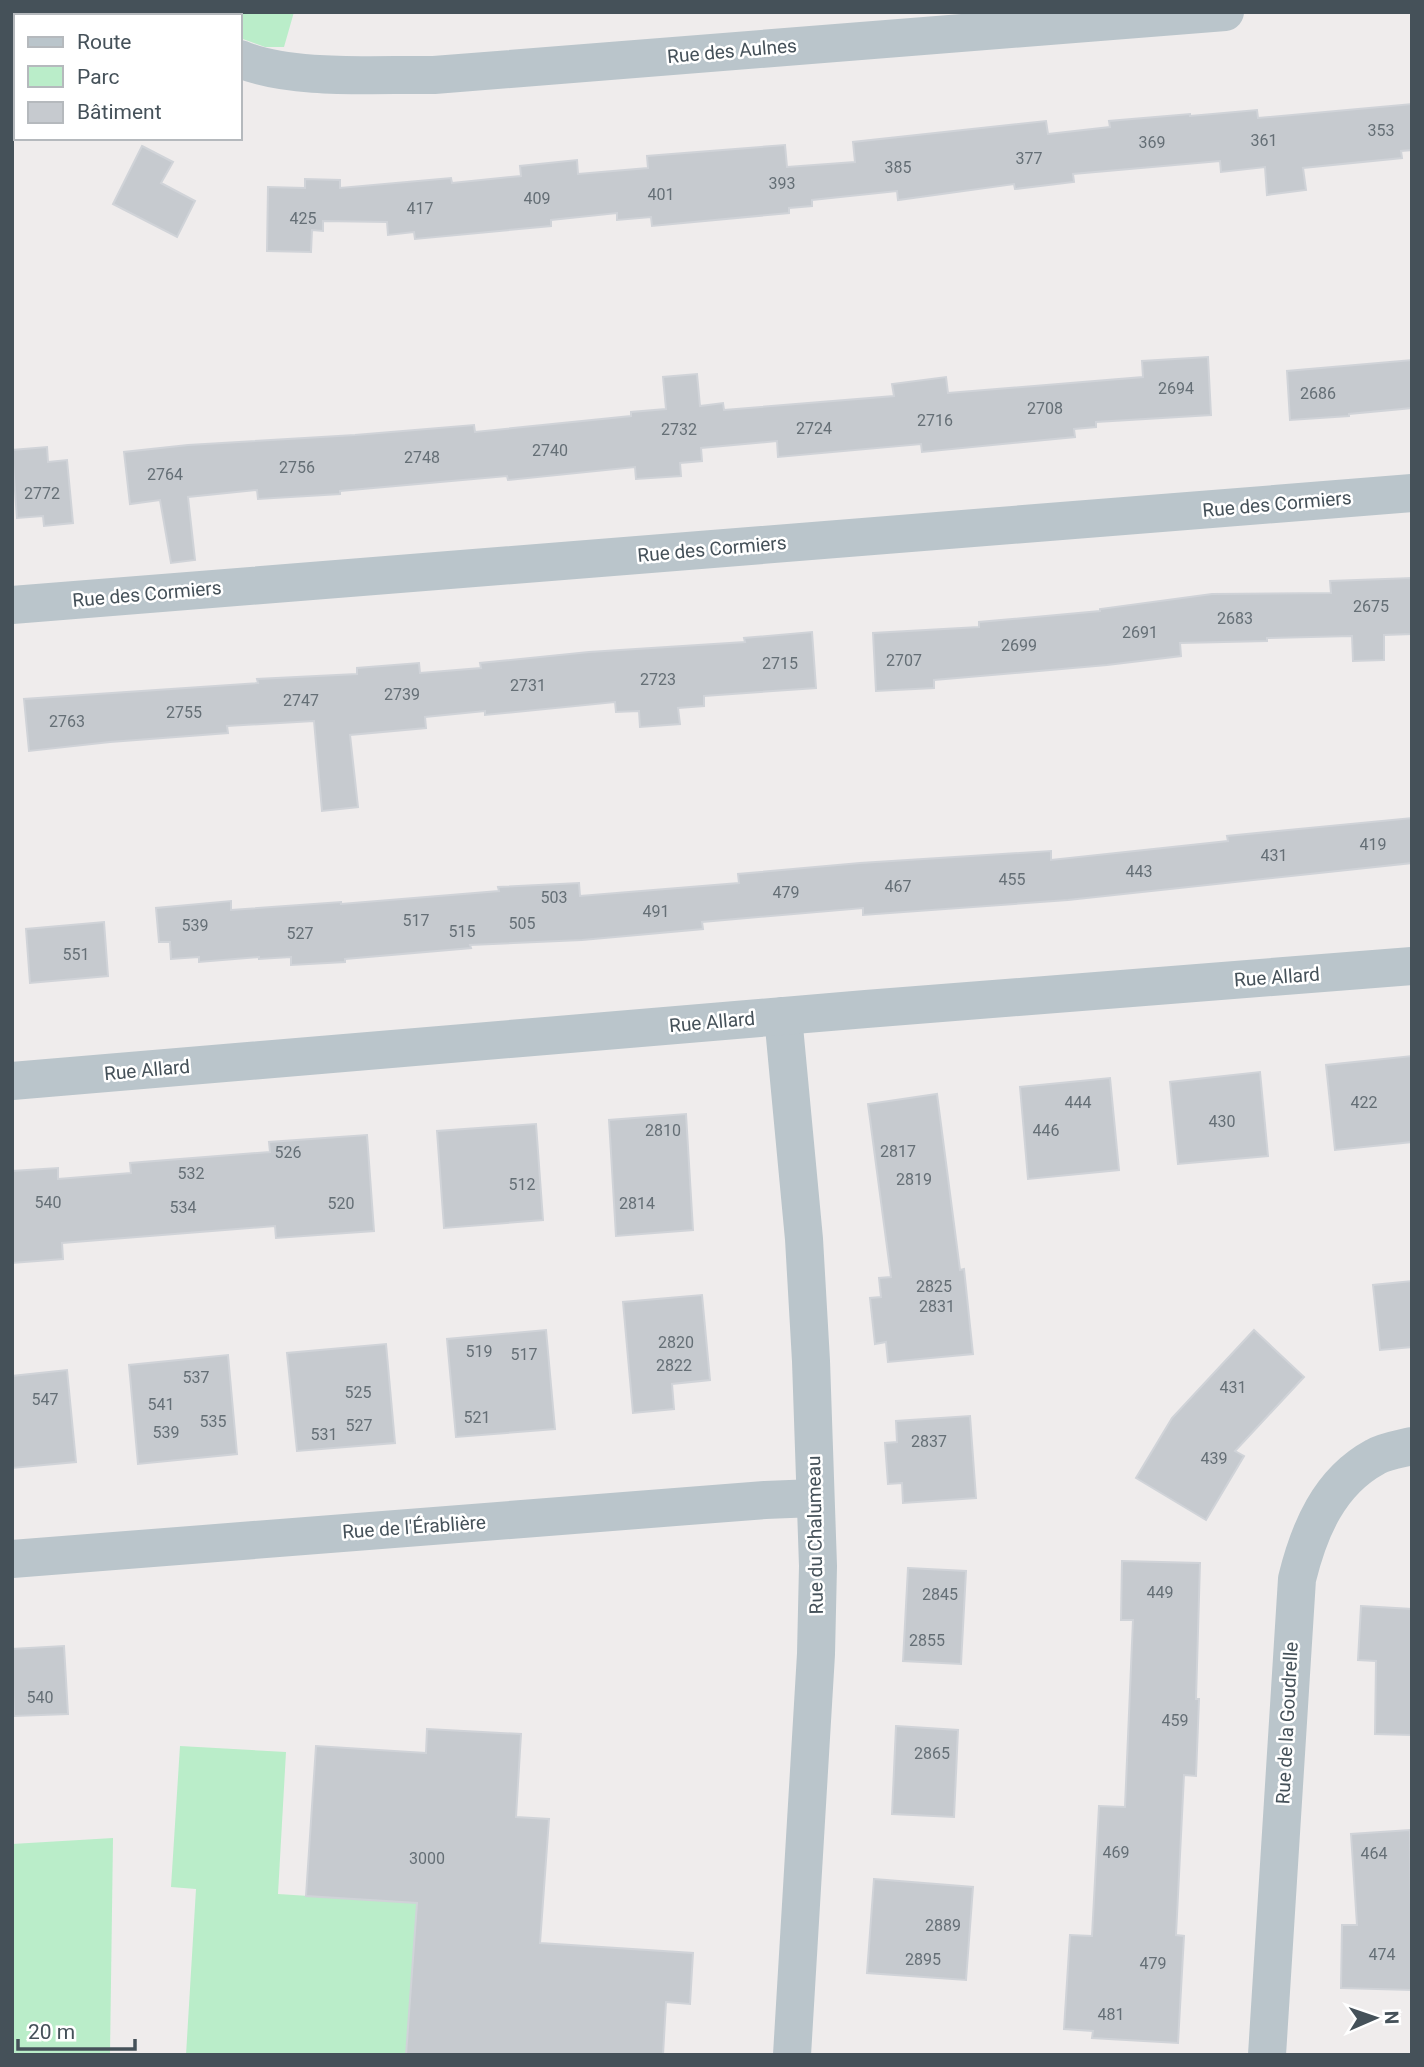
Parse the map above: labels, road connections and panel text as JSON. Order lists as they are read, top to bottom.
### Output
{
  "streets": {
    "street": [
      "Rue des Aulnes",
      "Rue des Cormiers",
      "Rue Allard",
      "Rue de l'Érablière",
      "Rue du Chalumeau",
      "Rue de la Goudrelle"
    ]
  },
  "crossings": [
    ["Rue Allard", "Rue du Chalumeau"],
    ["Rue de l'Érablière", "Rue du Chalumeau"]
  ],
  "house_numbers": [
    "353",
    "361",
    "369",
    "377",
    "385",
    "393",
    "401",
    "409",
    "417",
    "425",
    "2694",
    "2686",
    "2708",
    "2716",
    "2724",
    "2732",
    "2740",
    "2748",
    "2756",
    "2764",
    "2772",
    "2675",
    "2683",
    "2691",
    "2699",
    "2707",
    "2715",
    "2723",
    "2731",
    "2739",
    "2747",
    "2755",
    "2763",
    "419",
    "431",
    "443",
    "455",
    "467",
    "479",
    "503",
    "491",
    "517",
    "505",
    "539",
    "515",
    "527",
    "551",
    "444",
    "422",
    "430",
    "2810",
    "446",
    "2817",
    "526",
    "532",
    "2819",
    "512",
    "540",
    "520",
    "2814",
    "534",
    "2825",
    "2831",
    "2820",
    "519",
    "517",
    "2822",
    "537",
    "431",
    "525",
    "547",
    "541",
    "521",
    "535",
    "527",
    "539",
    "531",
    "2837",
    "439",
    "449",
    "2845",
    "2855",
    "540",
    "459",
    "2865",
    "469",
    "464",
    "3000",
    "2889",
    "474",
    "2895",
    "479",
    "481"
  ],
  "legend": ["Route", "Parc", "Bâtiment"],
  "scale_bar": "20 m",
  "north": "right"
}
